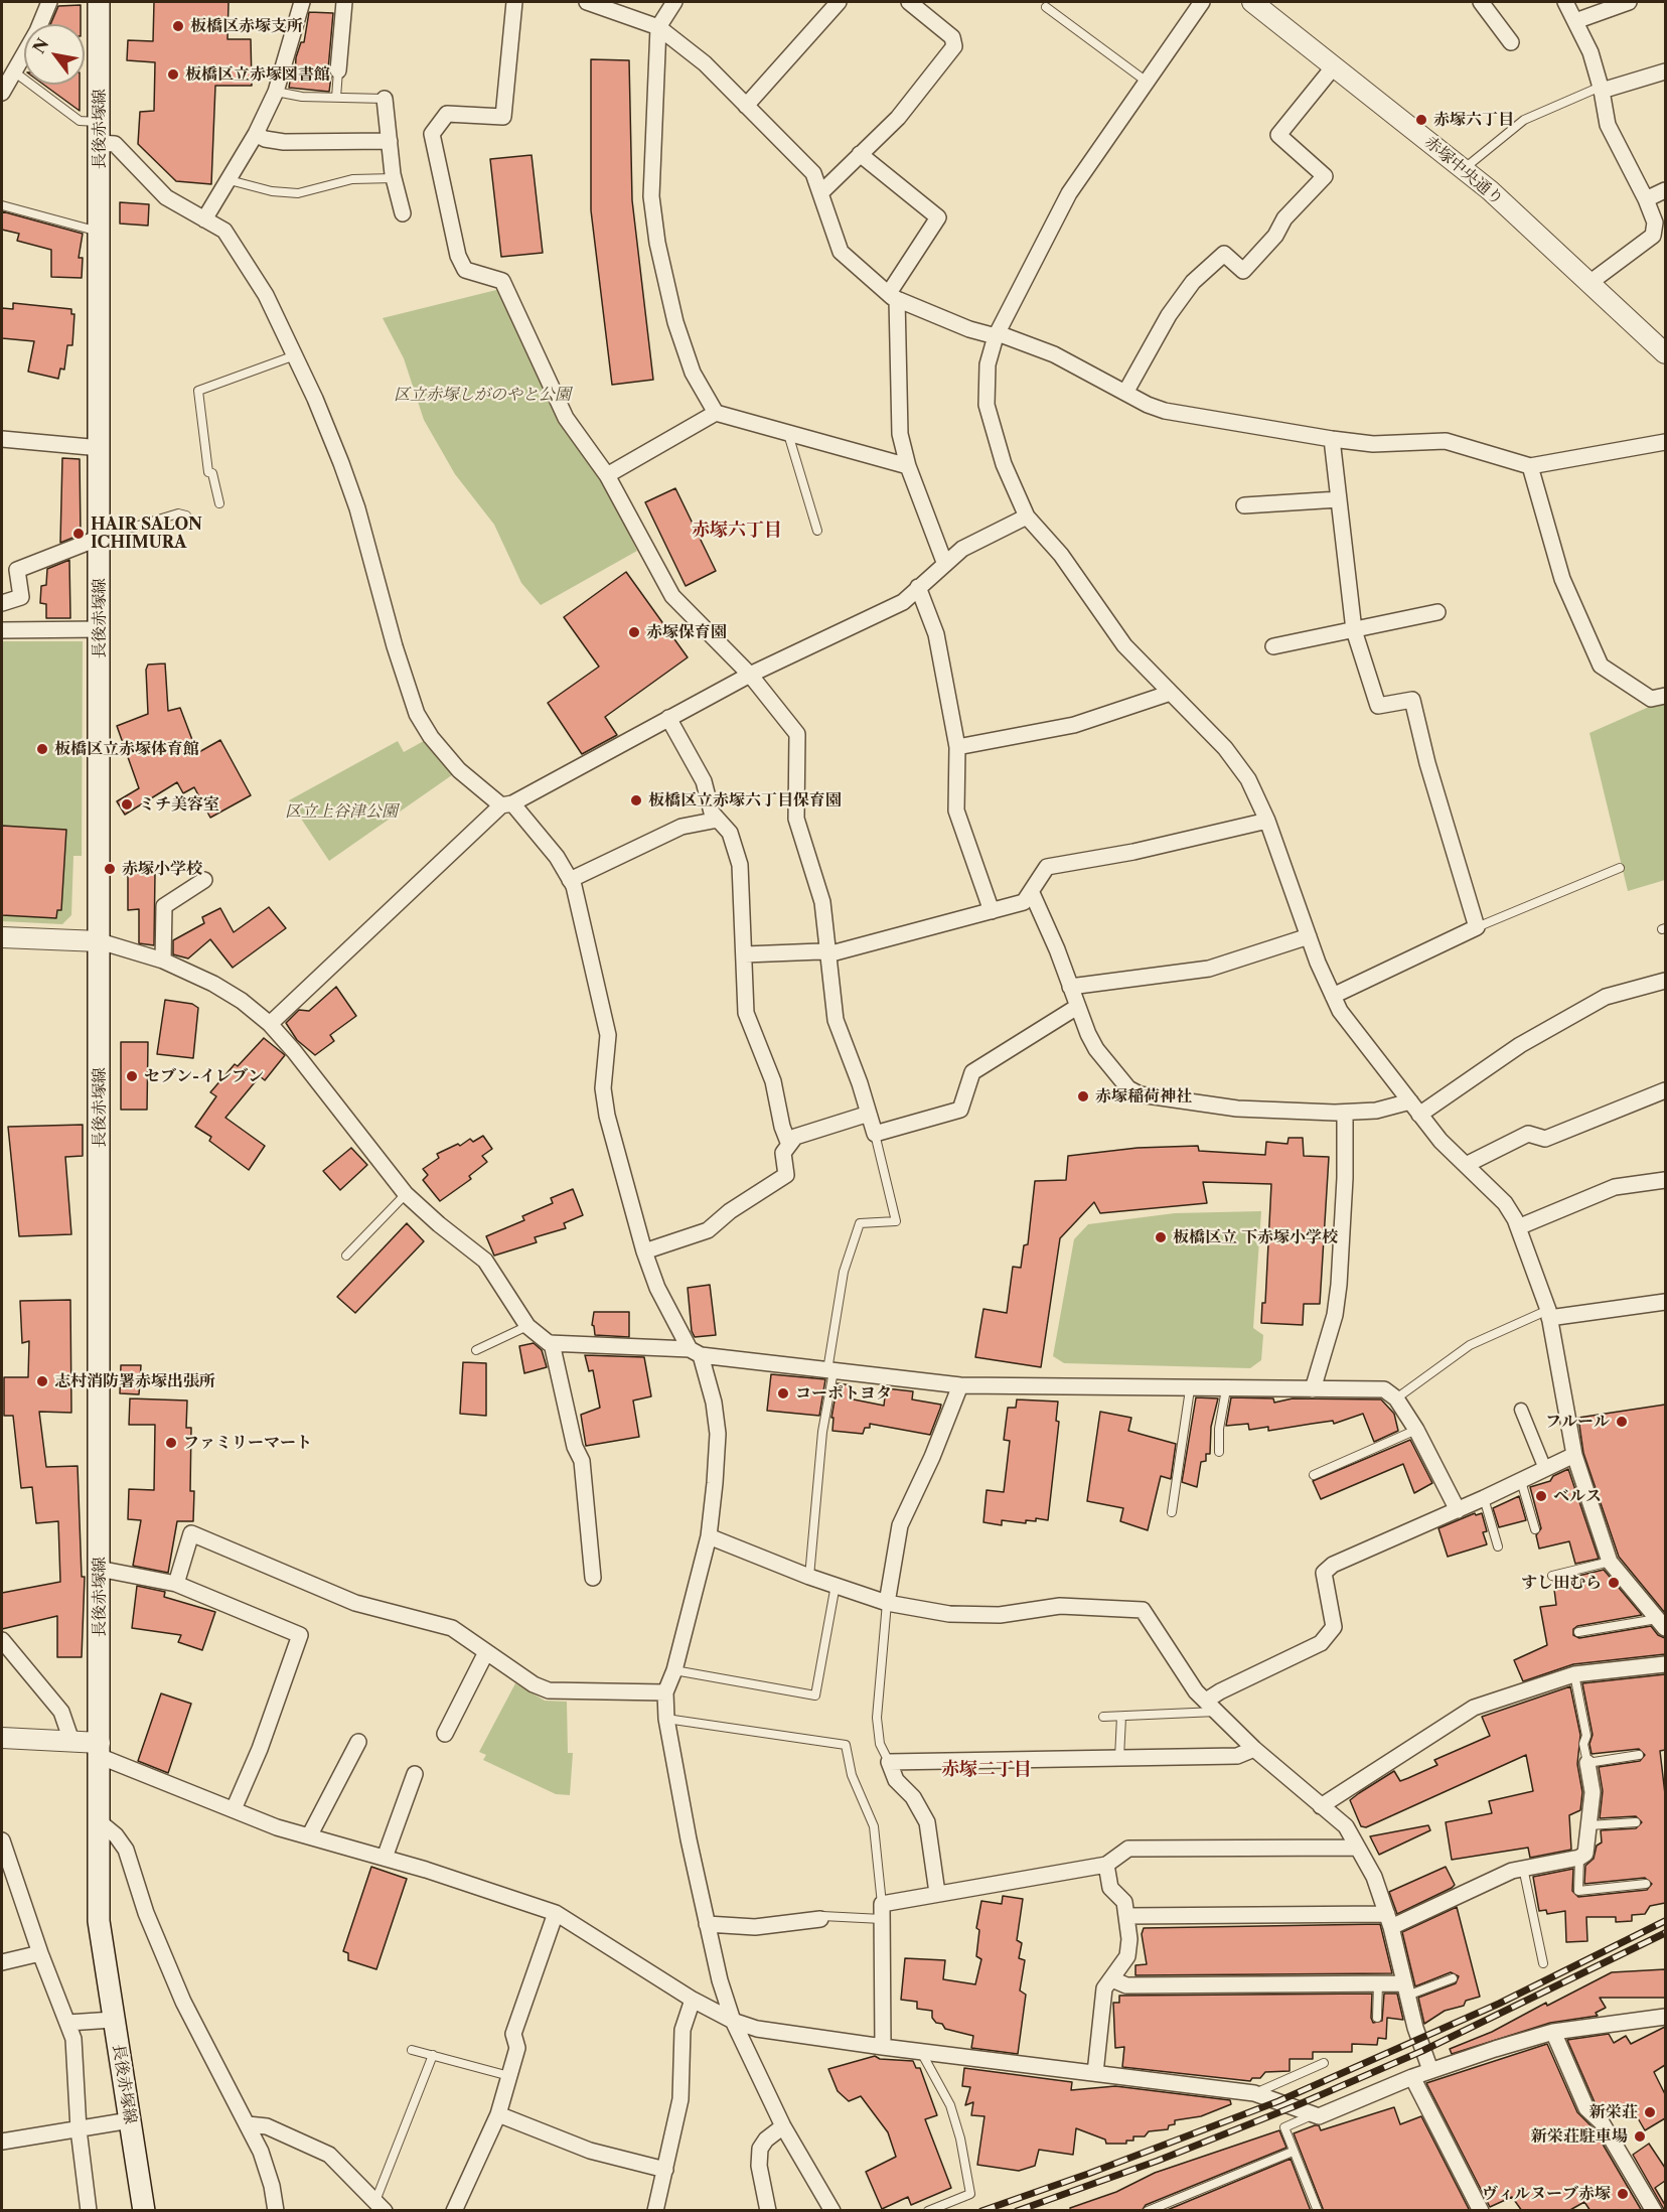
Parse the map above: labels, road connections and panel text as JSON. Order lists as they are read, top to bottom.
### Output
{
  "streets": {
    "main road": ["長後赤塚線"],
    "street": ["赤塚中央通り"]
  },
  "districts": ["赤塚六丁目", "赤塚二丁目"],
  "parks": ["区立赤塚しがのやと公園", "区立上谷津公園"],
  "places": [
    "板橋区赤塚支所",
    "板橋区立赤塚図書館",
    "赤塚六丁目",
    "HAIR SALON ICHIMURA",
    "赤塚保育園",
    "板橋区立赤塚体育館",
    "板橋区立赤塚六丁目保育園",
    "ミチ美容室",
    "赤塚小学校",
    "セブン-イレブン",
    "赤塚稲荷神社",
    "板橋区立 下赤塚小学校",
    "志村消防署赤塚出張所",
    "コーポトヨタ",
    "フルール",
    "ファミリーマート",
    "ベルス",
    "すし田むら",
    "新栄荘",
    "新栄荘駐車場",
    "ヴィルヌーブ赤塚"
  ],
  "north": "top left"
}
